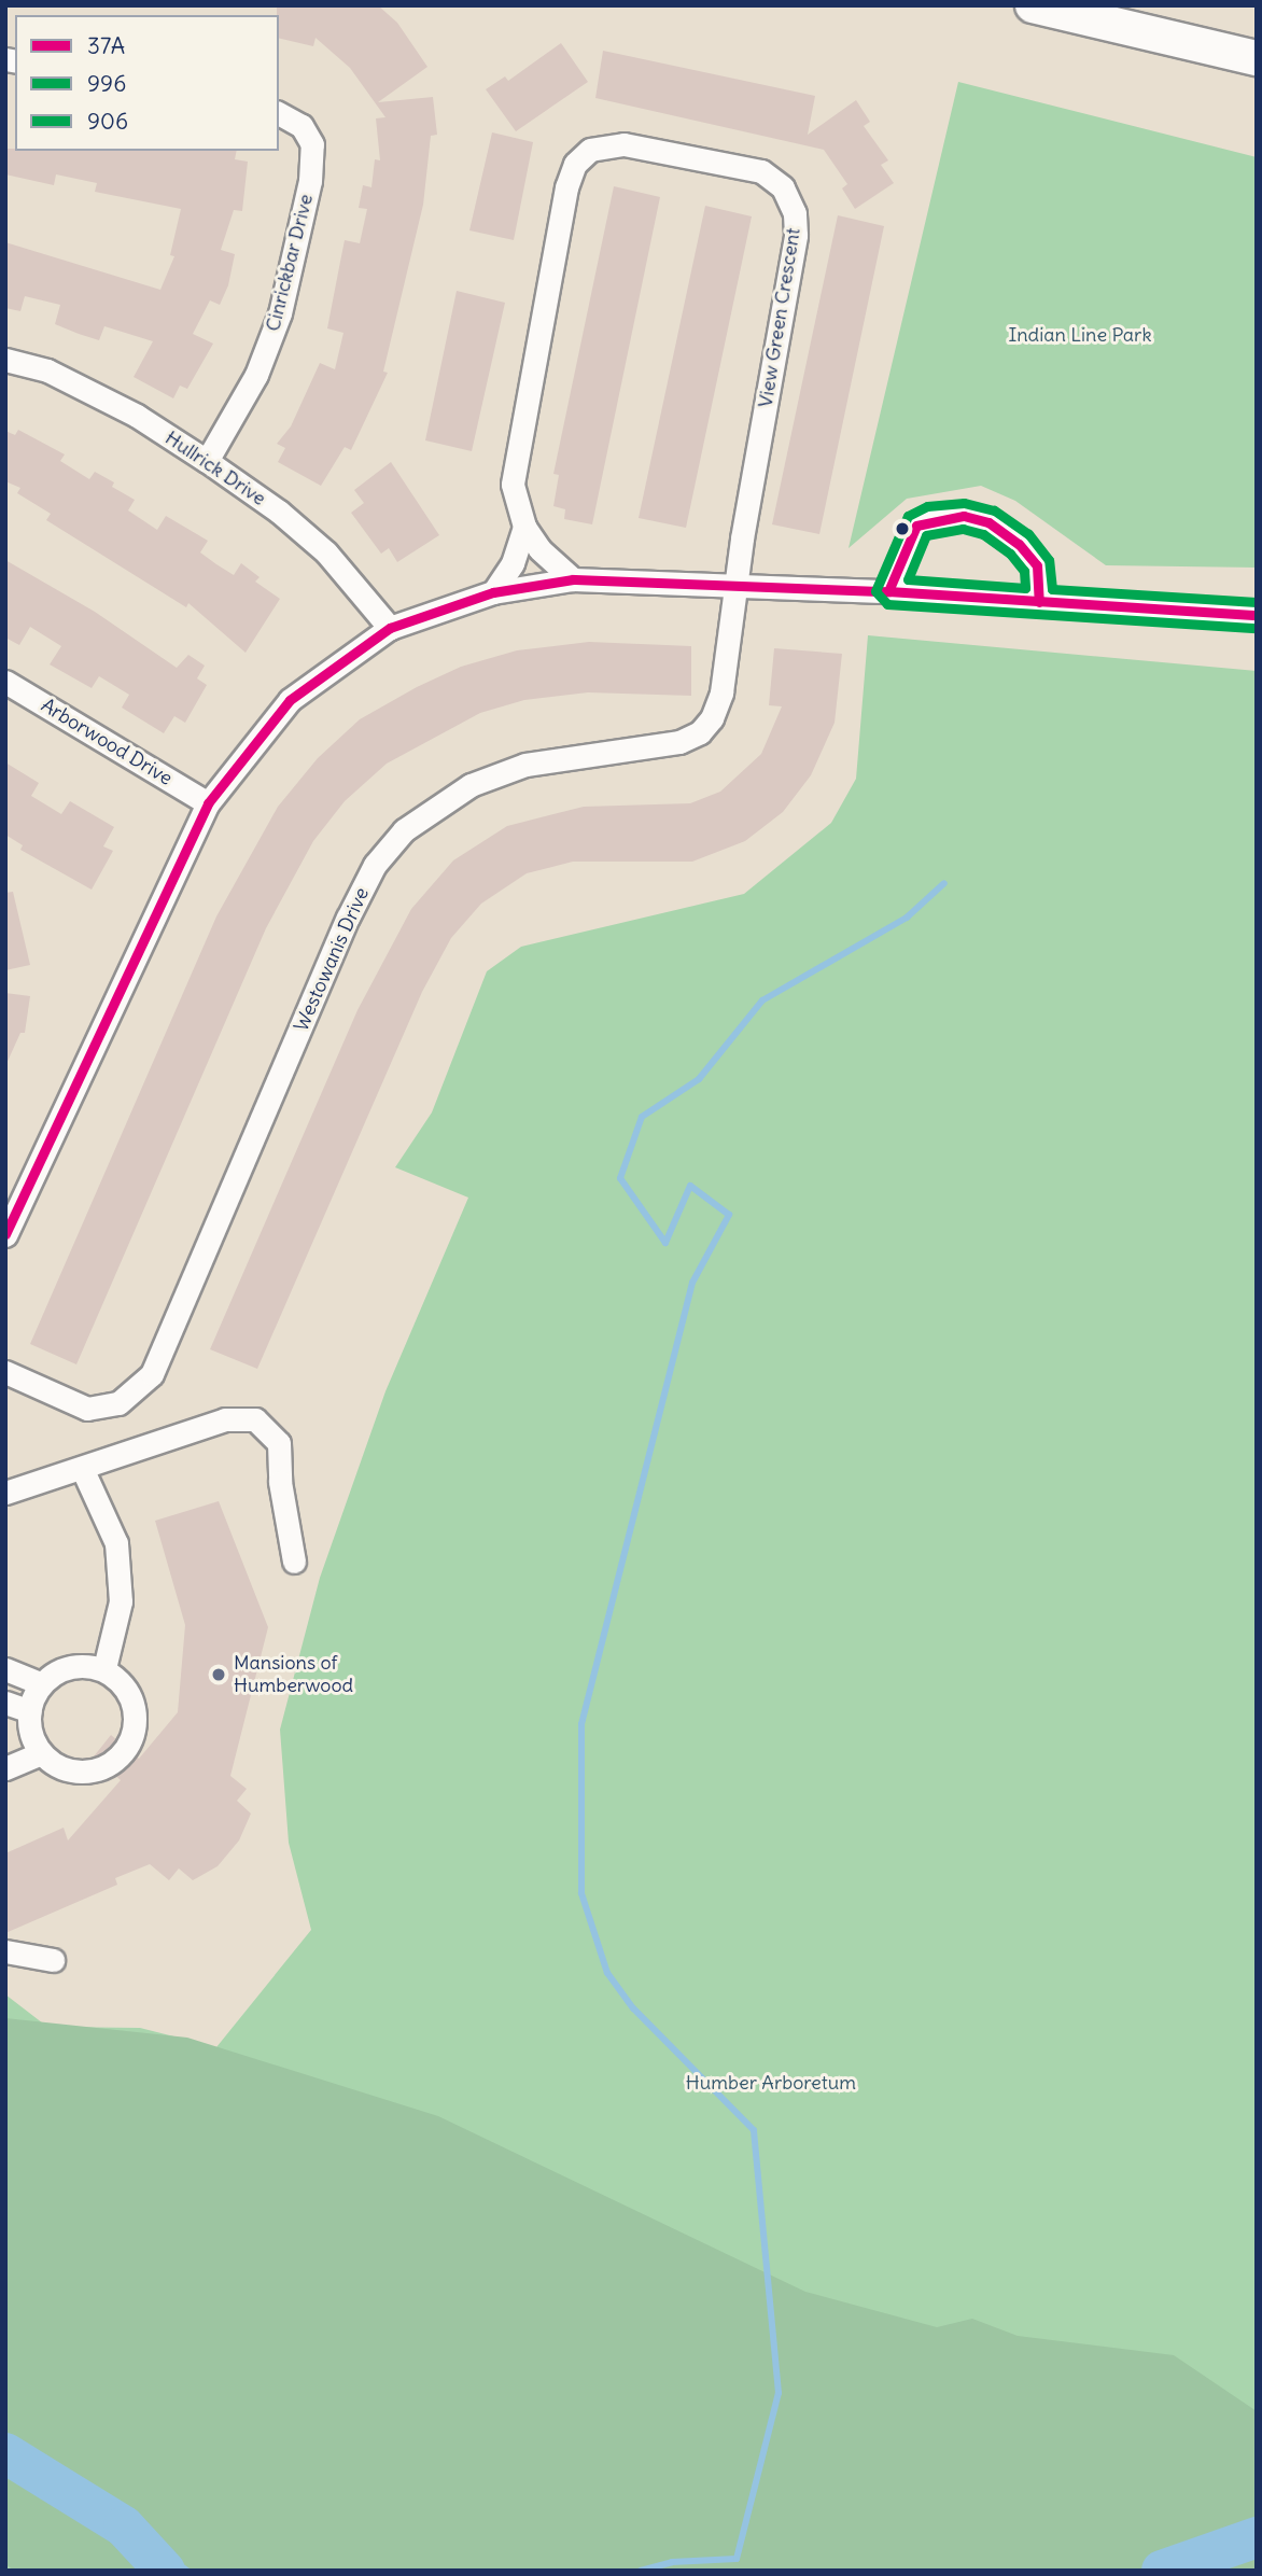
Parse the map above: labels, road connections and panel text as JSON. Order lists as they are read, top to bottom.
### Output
{
  "streets": {
    "street": [
      "Cinrickbar Drive",
      "View Green Crescent",
      "Hullrick Drive",
      "Arborwood Drive",
      "Westowanis Drive"
    ]
  },
  "crossings": [
    ["Cinrickbar Drive", "Hullrick Drive"],
    ["View Green Crescent", "Westowanis Drive"]
  ],
  "parks": ["Indian Line Park", "Humber Arboretum"],
  "places": ["Mansions of Humberwood"],
  "lines": ["transit line 996", "transit line 37A", "transit line 906"],
  "legend": ["37A", "996", "906"]
}
